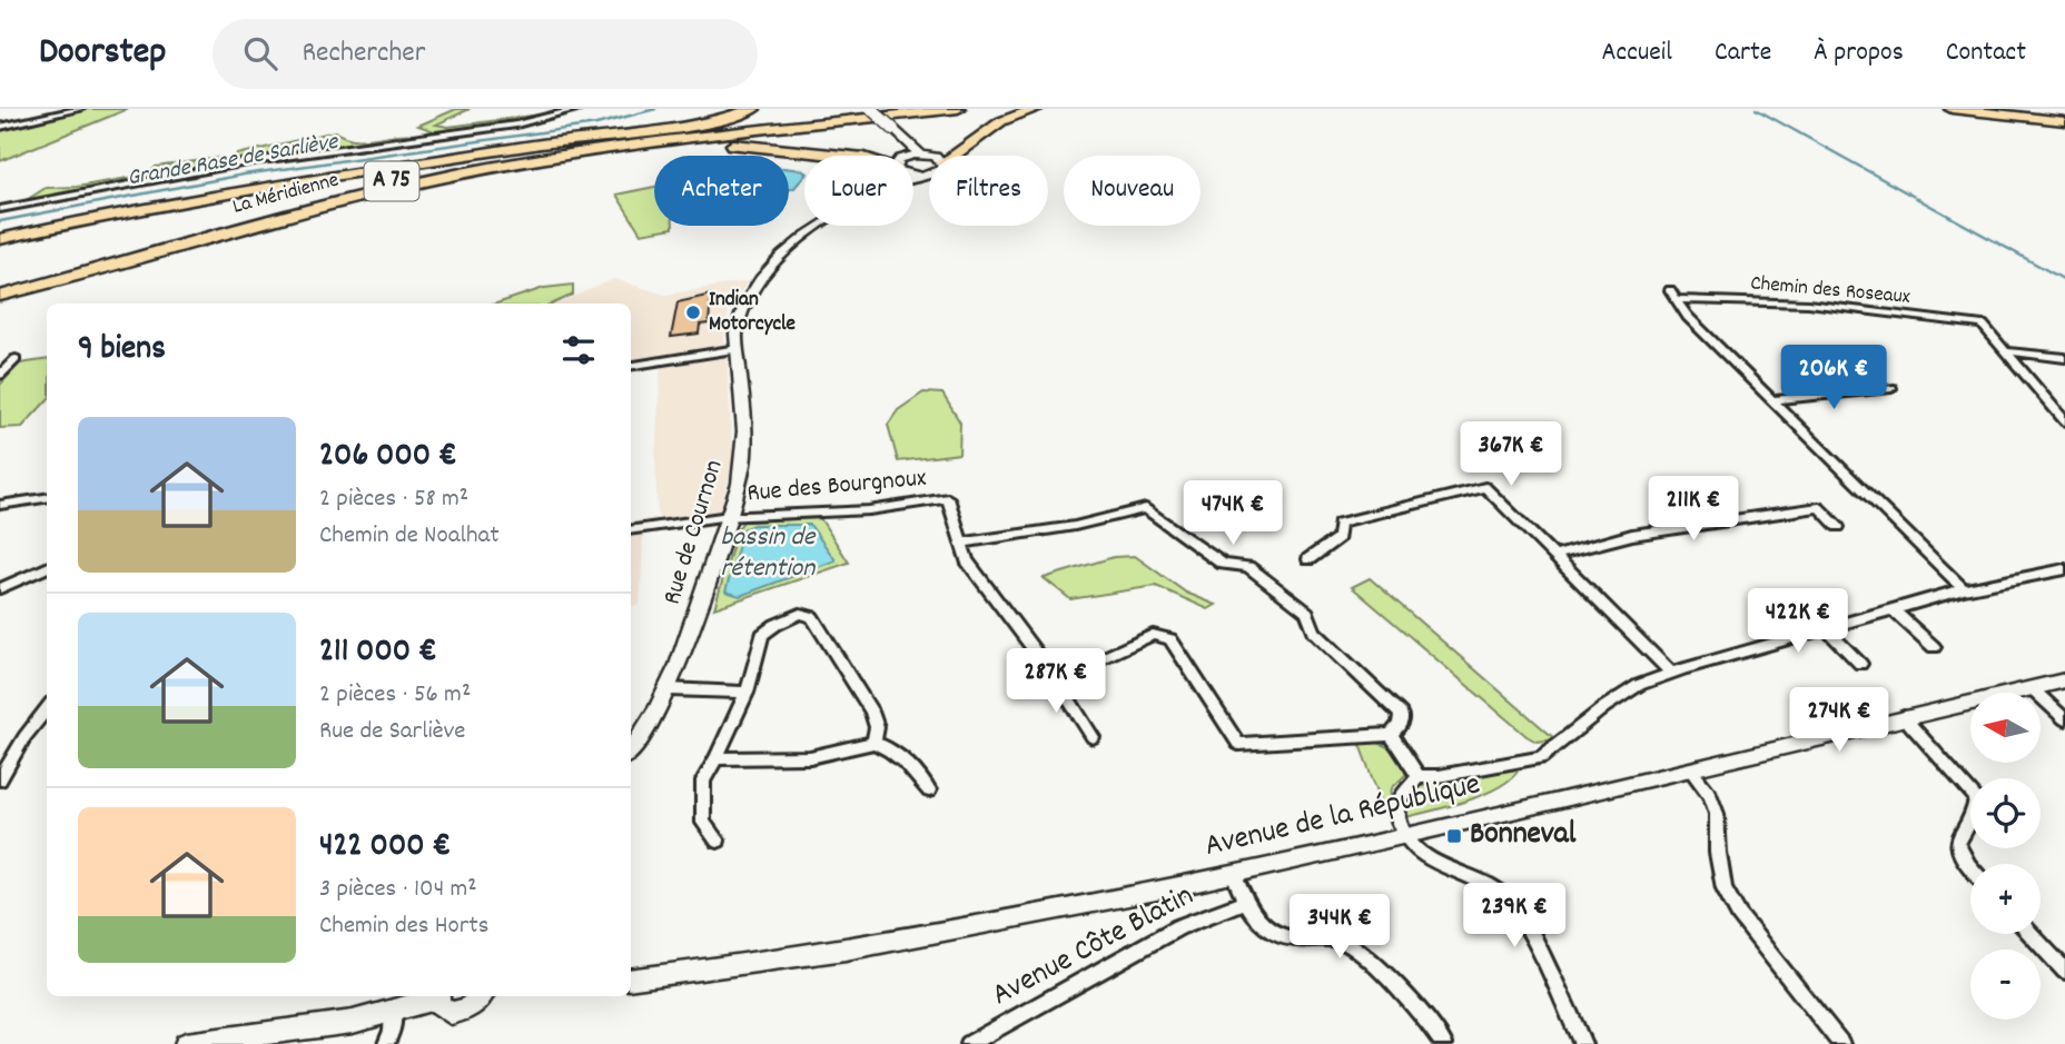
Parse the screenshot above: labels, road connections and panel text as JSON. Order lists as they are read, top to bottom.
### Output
{
  "streets": {
    "highway": ["A 75", "La Méridienne"],
    "street": [
      "Chemin des Roseaux",
      "Rue des Bourgnoux",
      "Rue de Cournon",
      "Avenue de la République",
      "Avenue Côte Blatin"
    ]
  },
  "crossings": [
    ["Rue des Bourgnoux", "Rue de Cournon"]
  ],
  "water": ["Grande Rase de Sarliève", "bassin de rétention"],
  "places": {
    "other": ["Indian Motorcycle"],
    "transit": ["Bonneval"]
  },
  "north": "left",
  "page": {
    "header": "Doorstep",
    "search": "Rechercher",
    "nav": [
      "Accueil",
      "Carte",
      "À propos",
      "Contact"
    ],
    "chip": [
      "Acheter",
      "Louer",
      "Filtres",
      "Nouveau"
    ],
    "heading": "9 biens",
    "price": [
      "206K €",
      "367K €",
      "211K €",
      "474K €",
      "422K €",
      "287K €",
      "274K €",
      "239K €",
      "344K €"
    ],
    "list": [
      {
        "name": "206 000 €",
        "note": "2 pièces · 58 m² · Chemin de Noalhat"
      },
      {
        "name": "211 000 €",
        "note": "2 pièces · 56 m² · Rue de Sarliève"
      },
      {
        "name": "422 000 €",
        "note": "3 pièces · 104 m² · Chemin des Horts"
      }
    ],
    "map_buttons": ["+", "−"]
  }
}
